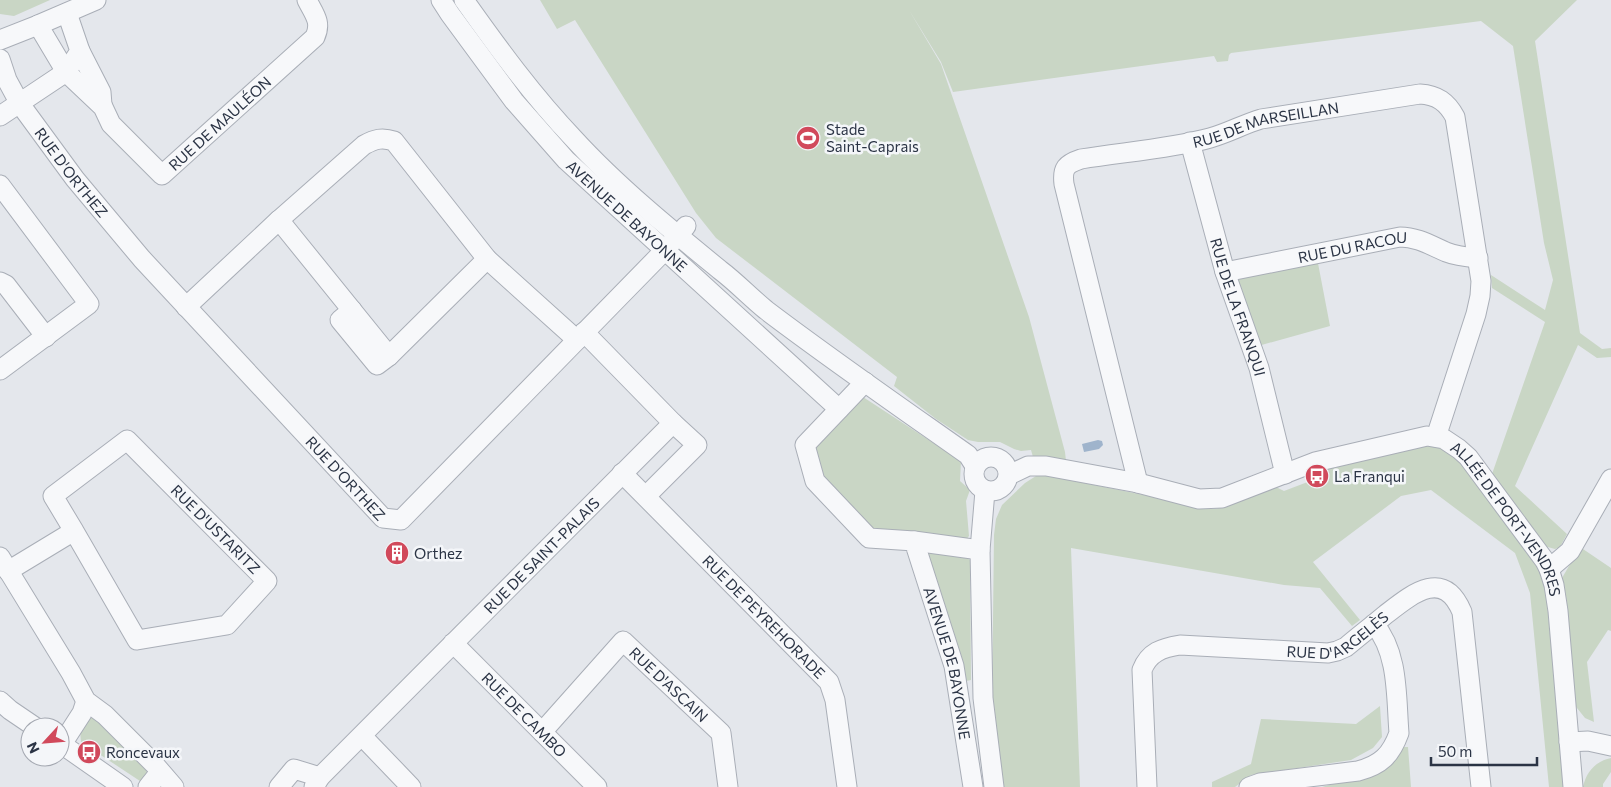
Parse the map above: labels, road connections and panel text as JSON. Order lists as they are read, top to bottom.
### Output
{
  "streets": {
    "street": [
      "RUE DE MAULÉON",
      "RUE DE MARSEILLAN",
      "RUE D'ORTHEZ",
      "AVENUE DE BAYONNE",
      "RUE DU RACOU",
      "RUE DE LA FRANQUI",
      "ALLÉE DE PORT-VENDRES",
      "RUE D'USTARITZ",
      "RUE DE SAINT-PALAIS",
      "RUE DE PEYREHORADE",
      "RUE D'ARGELÈS",
      "RUE D'ASCAIN",
      "RUE DE CAMBO"
    ]
  },
  "crossings": [
    ["RUE DE MARSEILLAN", "RUE DU RACOU"],
    ["RUE DE MARSEILLAN", "RUE DE LA FRANQUI"],
    ["RUE DE MARSEILLAN", "ALLÉE DE PORT-VENDRES"],
    ["RUE D'ORTHEZ", "AVENUE DE BAYONNE"],
    ["AVENUE DE BAYONNE", "ALLÉE DE PORT-VENDRES"],
    ["RUE DU RACOU", "RUE DE LA FRANQUI"],
    ["RUE DE LA FRANQUI", "ALLÉE DE PORT-VENDRES"],
    ["RUE DE SAINT-PALAIS", "RUE DE PEYREHORADE"],
    ["RUE DE SAINT-PALAIS", "RUE DE CAMBO"],
    ["RUE D'ASCAIN", "RUE DE CAMBO"]
  ],
  "places": {
    "sports": ["Stade Saint-Caprais"],
    "bus stop": ["La Franqui", "Roncevaux"],
    "building": ["Orthez"]
  },
  "scale_bar": "50 m",
  "north": "bottom left"
}
